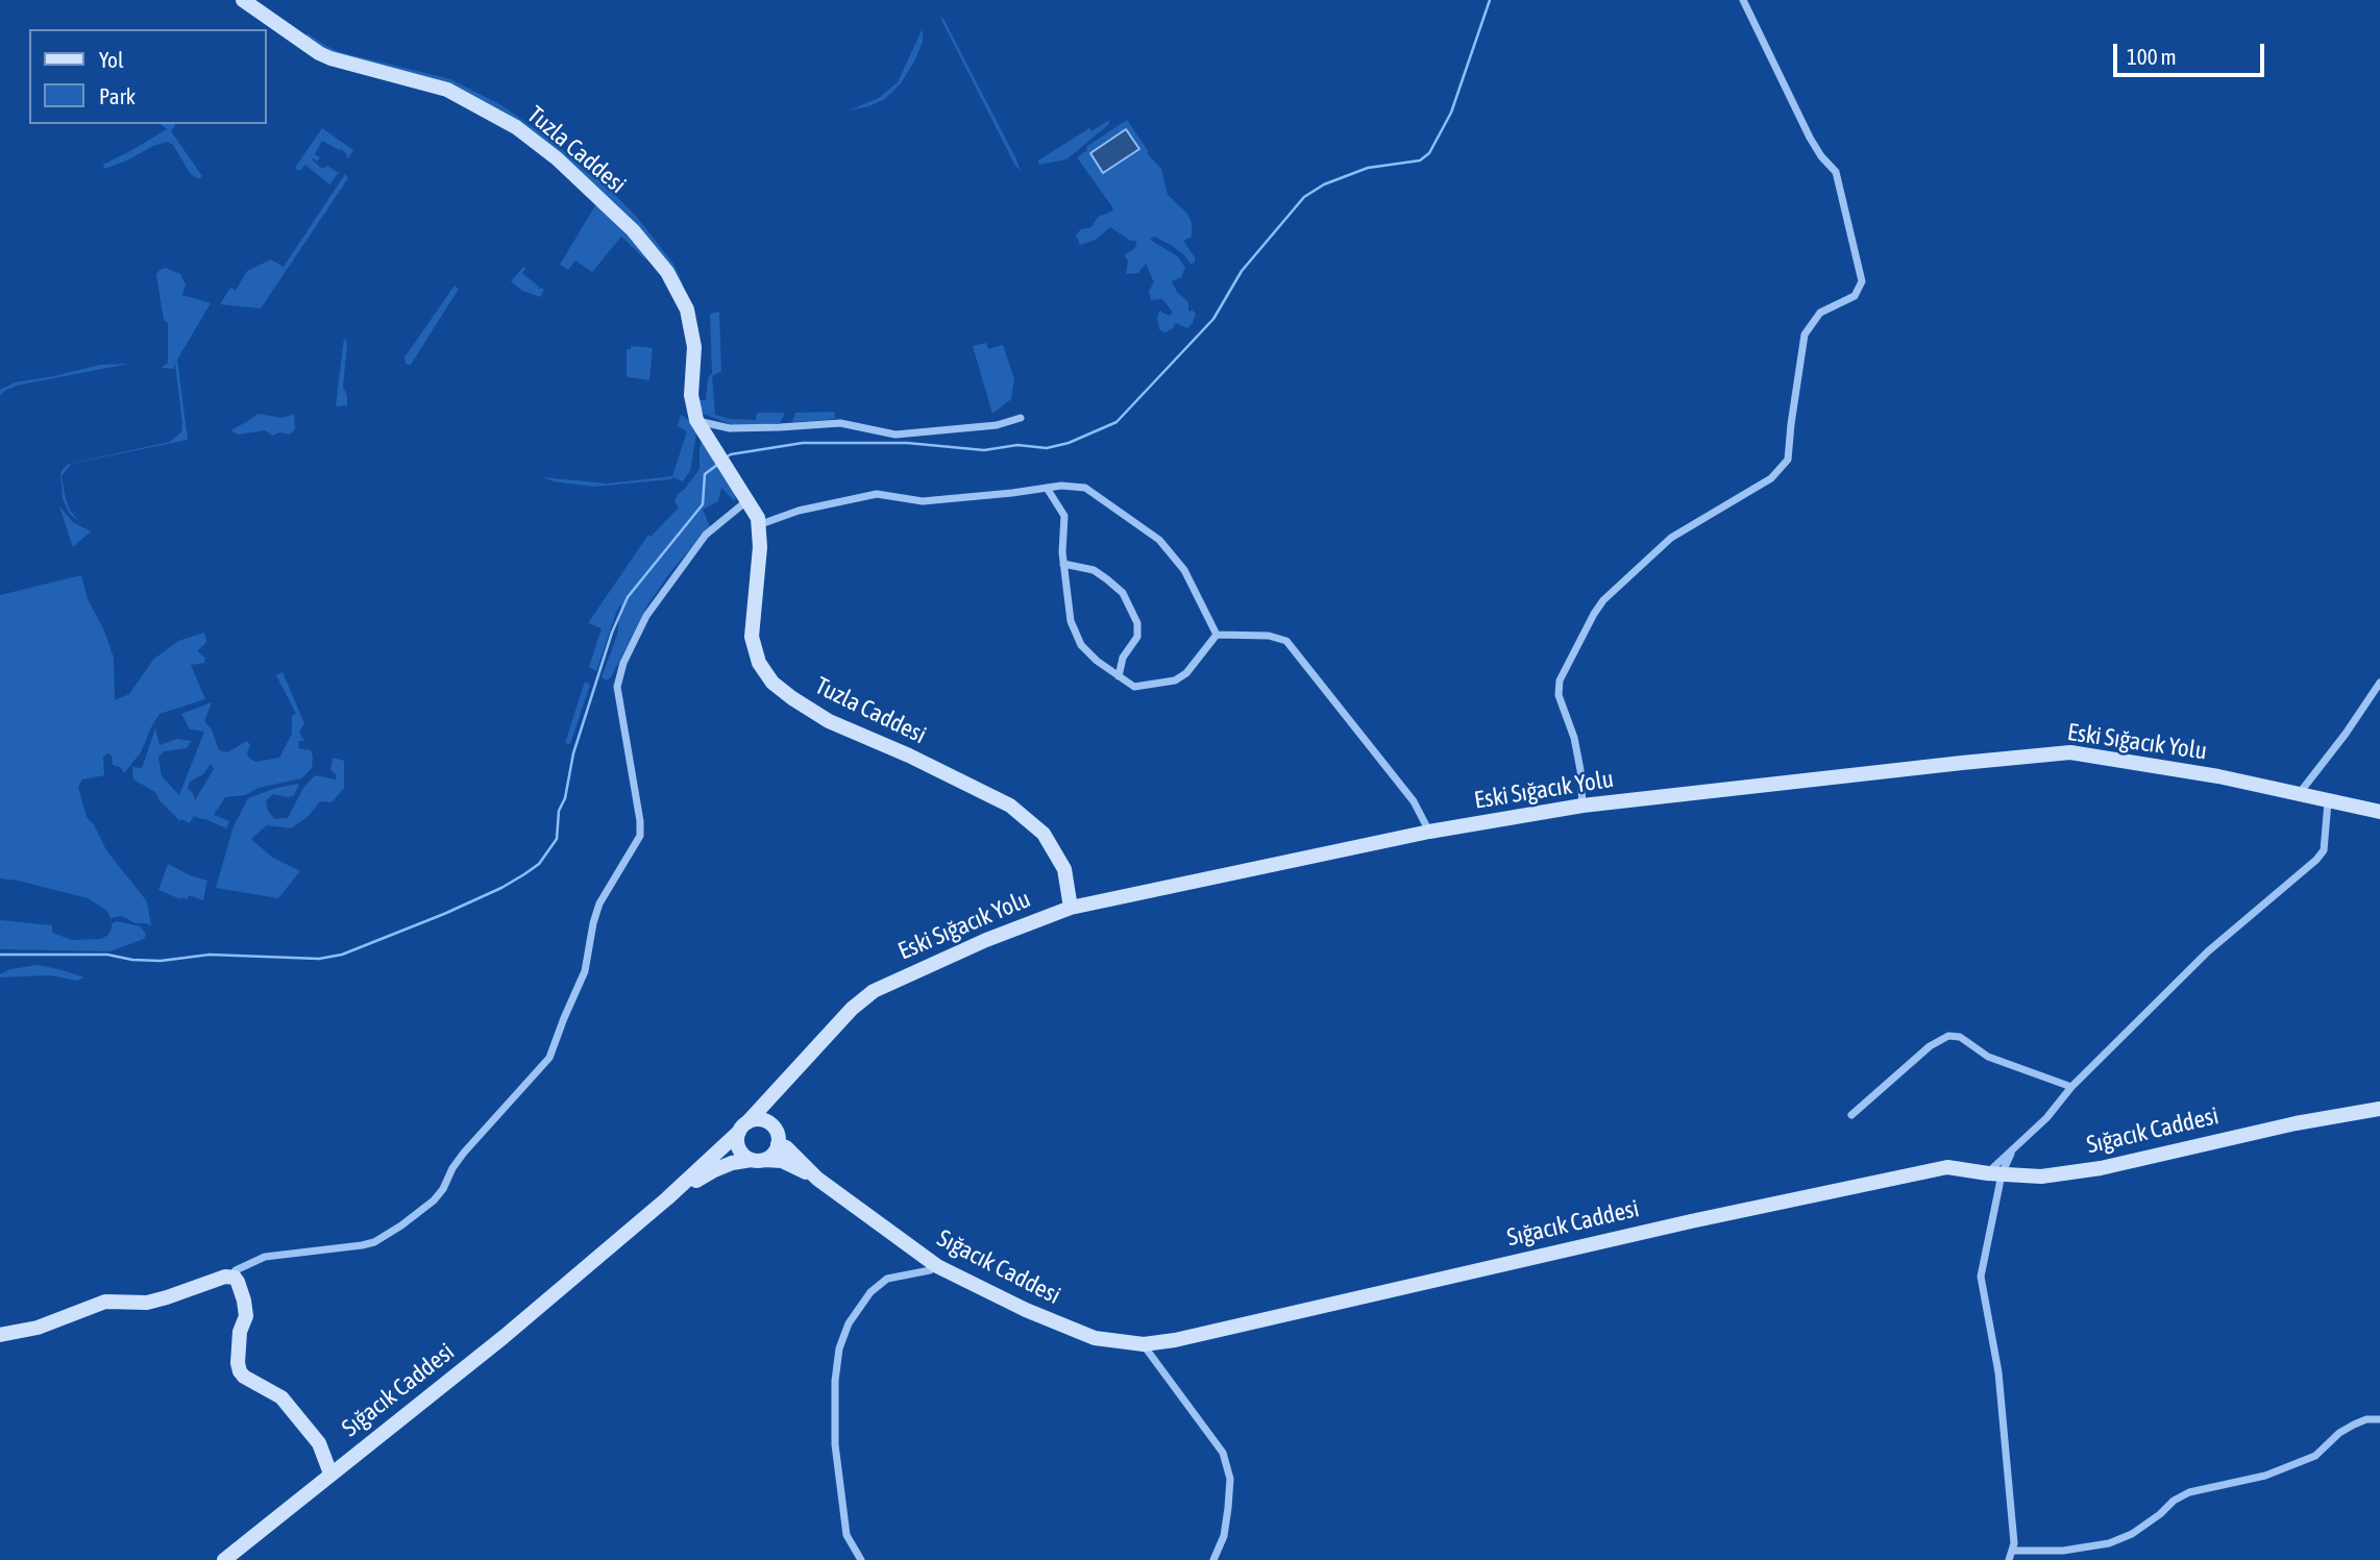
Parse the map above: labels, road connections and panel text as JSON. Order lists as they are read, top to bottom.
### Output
{
  "streets": {
    "main road": ["Tuzla Caddesi", "Eski Sığacık Yolu", "Sığacık Caddesi"]
  },
  "crossings": [
    ["Tuzla Caddesi", "Eski Sığacık Yolu"],
    ["Eski Sığacık Yolu", "Sığacık Caddesi"]
  ],
  "legend": ["Yol", "Park"],
  "scale_bar": "100 m"
}
